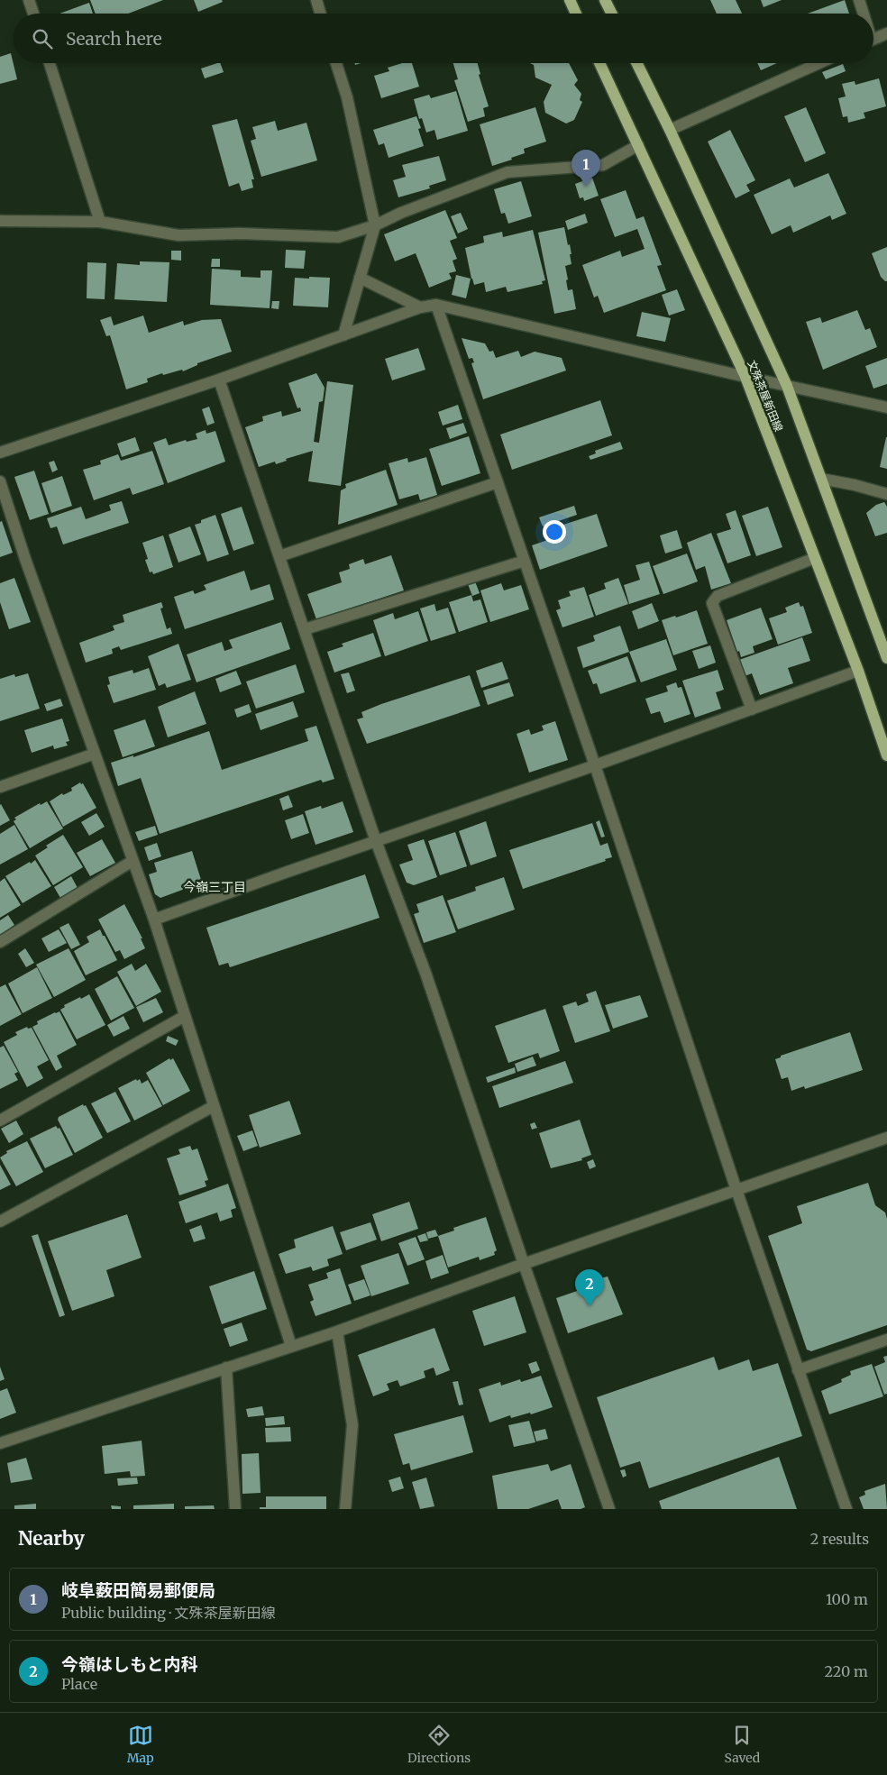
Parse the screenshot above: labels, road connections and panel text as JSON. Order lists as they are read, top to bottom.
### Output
{
  "streets": {
    "main road": ["文殊茶屋新田線"]
  },
  "districts": ["今嶺三丁目"],
  "page": {
    "search": "Search here",
    "pins": ["1", "2"],
    "heading": ["Nearby", "2 results"],
    "list": [
      {
        "mark": "1",
        "name": "岐阜薮田簡易郵便局",
        "note": "Public building · 文殊茶屋新田線",
        "value": "100 m"
      },
      {
        "mark": "2",
        "name": "今嶺はしもと内科",
        "note": "Place",
        "value": "220 m"
      }
    ],
    "nav": ["Map", "Directions", "Saved"]
  }
}
